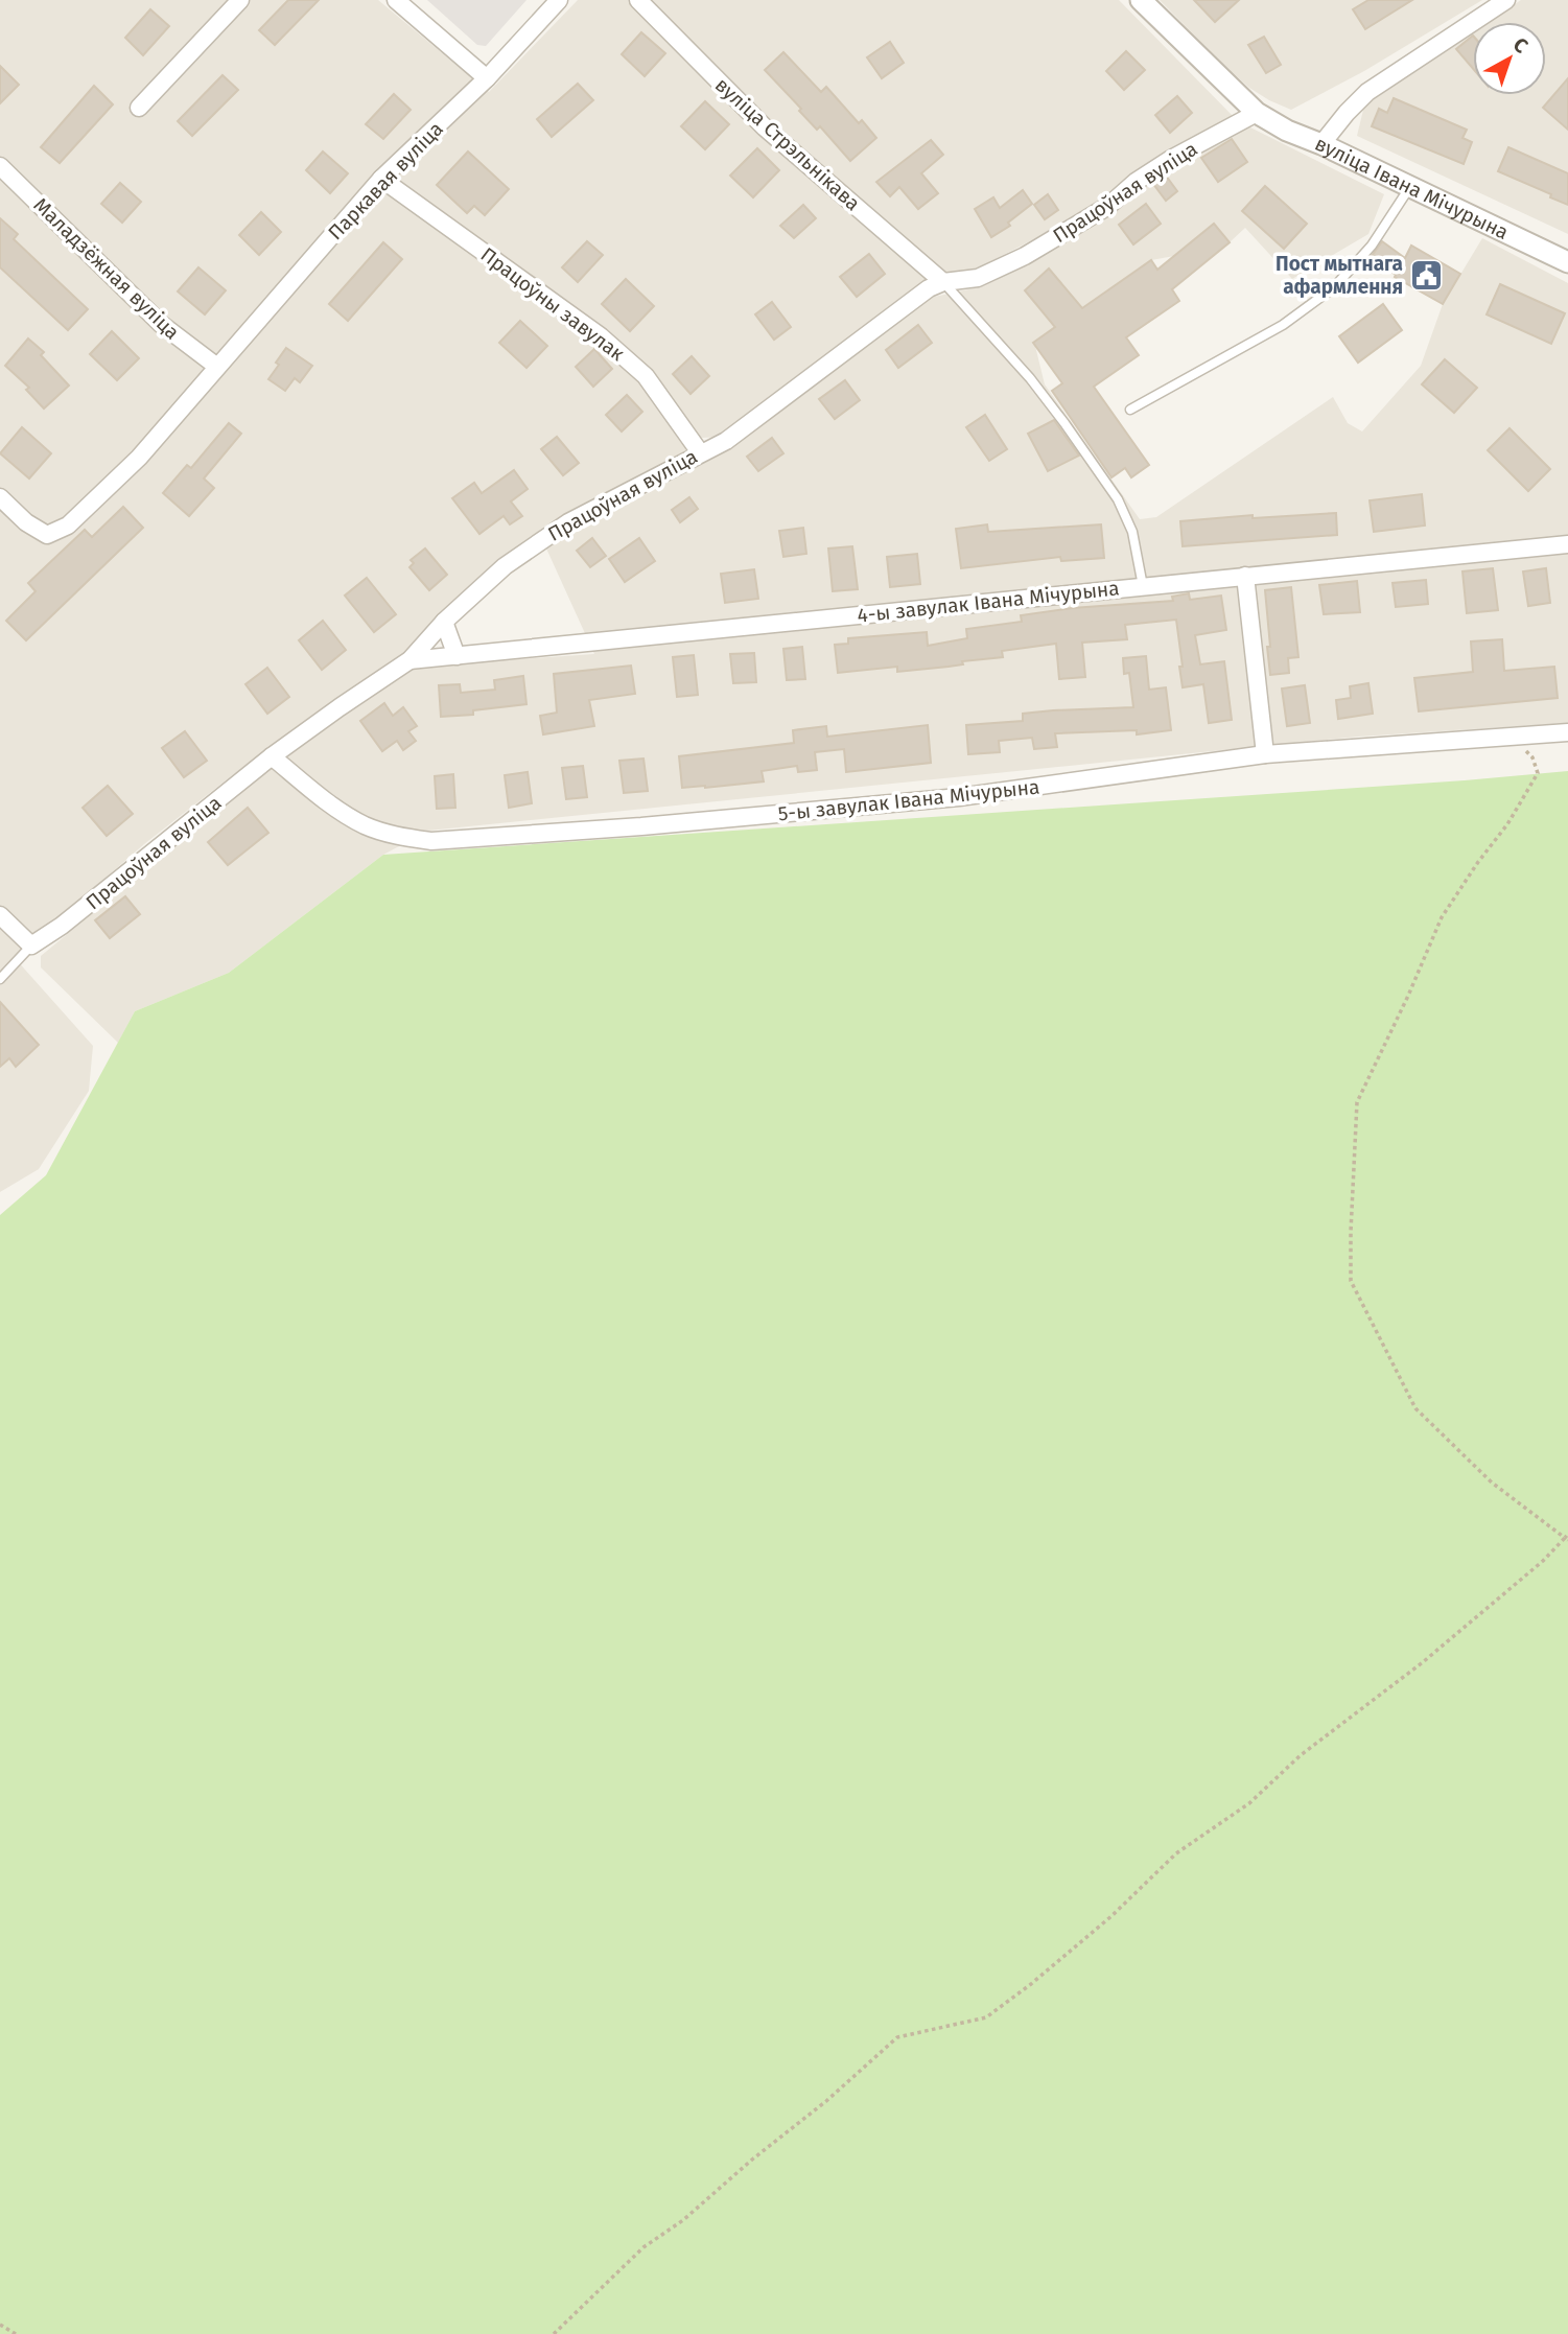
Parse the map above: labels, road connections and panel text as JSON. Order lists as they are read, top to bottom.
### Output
{
  "streets": {
    "street": [
      "вуліца Стрэльнікава",
      "Паркавая вуліца",
      "вуліца Івана Мічурына",
      "Працоўная вуліца",
      "Маладзёжная вуліца",
      "Працоўны завулак",
      "4-ы завулак Івана Мічурына",
      "5-ы завулак Івана Мічурына"
    ]
  },
  "crossings": [
    ["вуліца Стрэльнікава", "Працоўная вуліца"],
    ["Паркавая вуліца", "Маладзёжная вуліца"],
    ["Паркавая вуліца", "Працоўны завулак"],
    ["вуліца Івана Мічурына", "Працоўная вуліца"],
    ["Працоўная вуліца", "Працоўны завулак"],
    ["Працоўная вуліца", "4-ы завулак Івана Мічурына"],
    ["Працоўная вуліца", "5-ы завулак Івана Мічурына"]
  ],
  "places": {
    "public building": ["Пост мытнага афармлення"]
  },
  "north": "top right"
}
